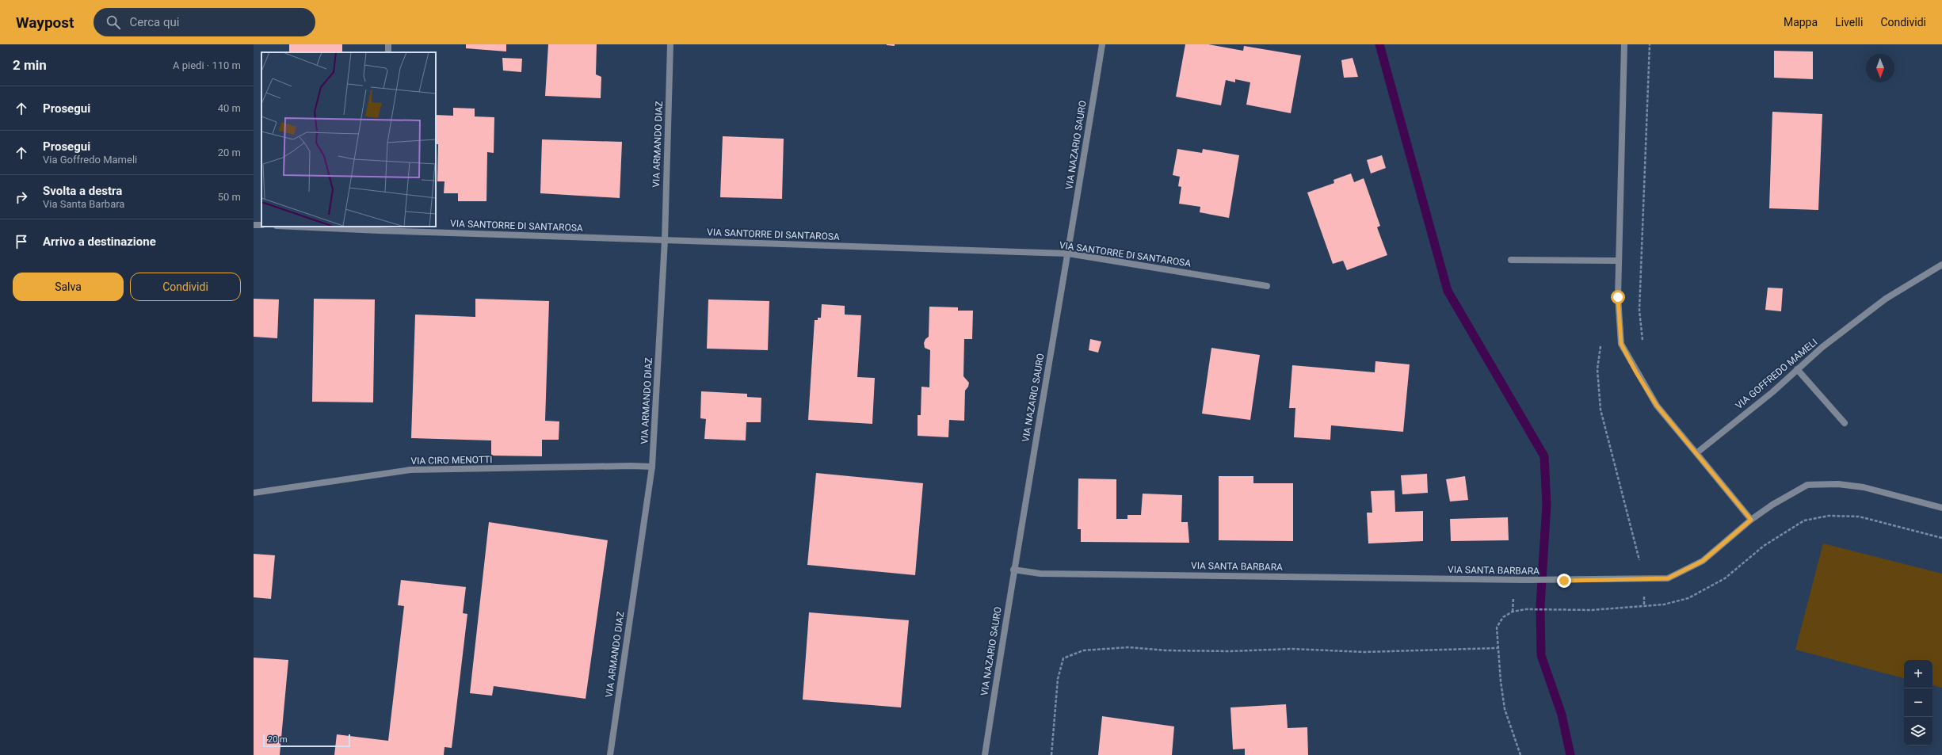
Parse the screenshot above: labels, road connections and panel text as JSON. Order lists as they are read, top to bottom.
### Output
{
  "streets": {
    "street": [
      "VIA ARMANDO DIAZ",
      "VIA NAZARIO SAURO",
      "VIA SANTORRE DI SANTAROSA",
      "VIA GOFFREDO MAMELI",
      "VIA CIRO MENOTTI",
      "VIA SANTA BARBARA"
    ]
  },
  "crossings": [
    ["VIA ARMANDO DIAZ", "VIA SANTORRE DI SANTAROSA"],
    ["VIA ARMANDO DIAZ", "VIA CIRO MENOTTI"],
    ["VIA NAZARIO SAURO", "VIA SANTORRE DI SANTAROSA"],
    ["VIA NAZARIO SAURO", "VIA SANTA BARBARA"]
  ],
  "scale_bar": "20 m",
  "north": "bottom",
  "page": {
    "header": "Waypost",
    "search": "Cerca qui",
    "nav": ["Mappa", "Livelli", "Condividi"],
    "heading": ["2 min", "A piedi · 110 m"],
    "list": [
      ["Prosegui", "40 m"],
      ["Prosegui", "Via Goffredo Mameli", "20 m"],
      ["Svolta a destra", "Via Santa Barbara", "50 m"],
      "Arrivo a destinazione"
    ],
    "buttons": ["Salva", "Condividi"],
    "map_buttons": ["+", "−"],
    "scale": "20 m"
  }
}
